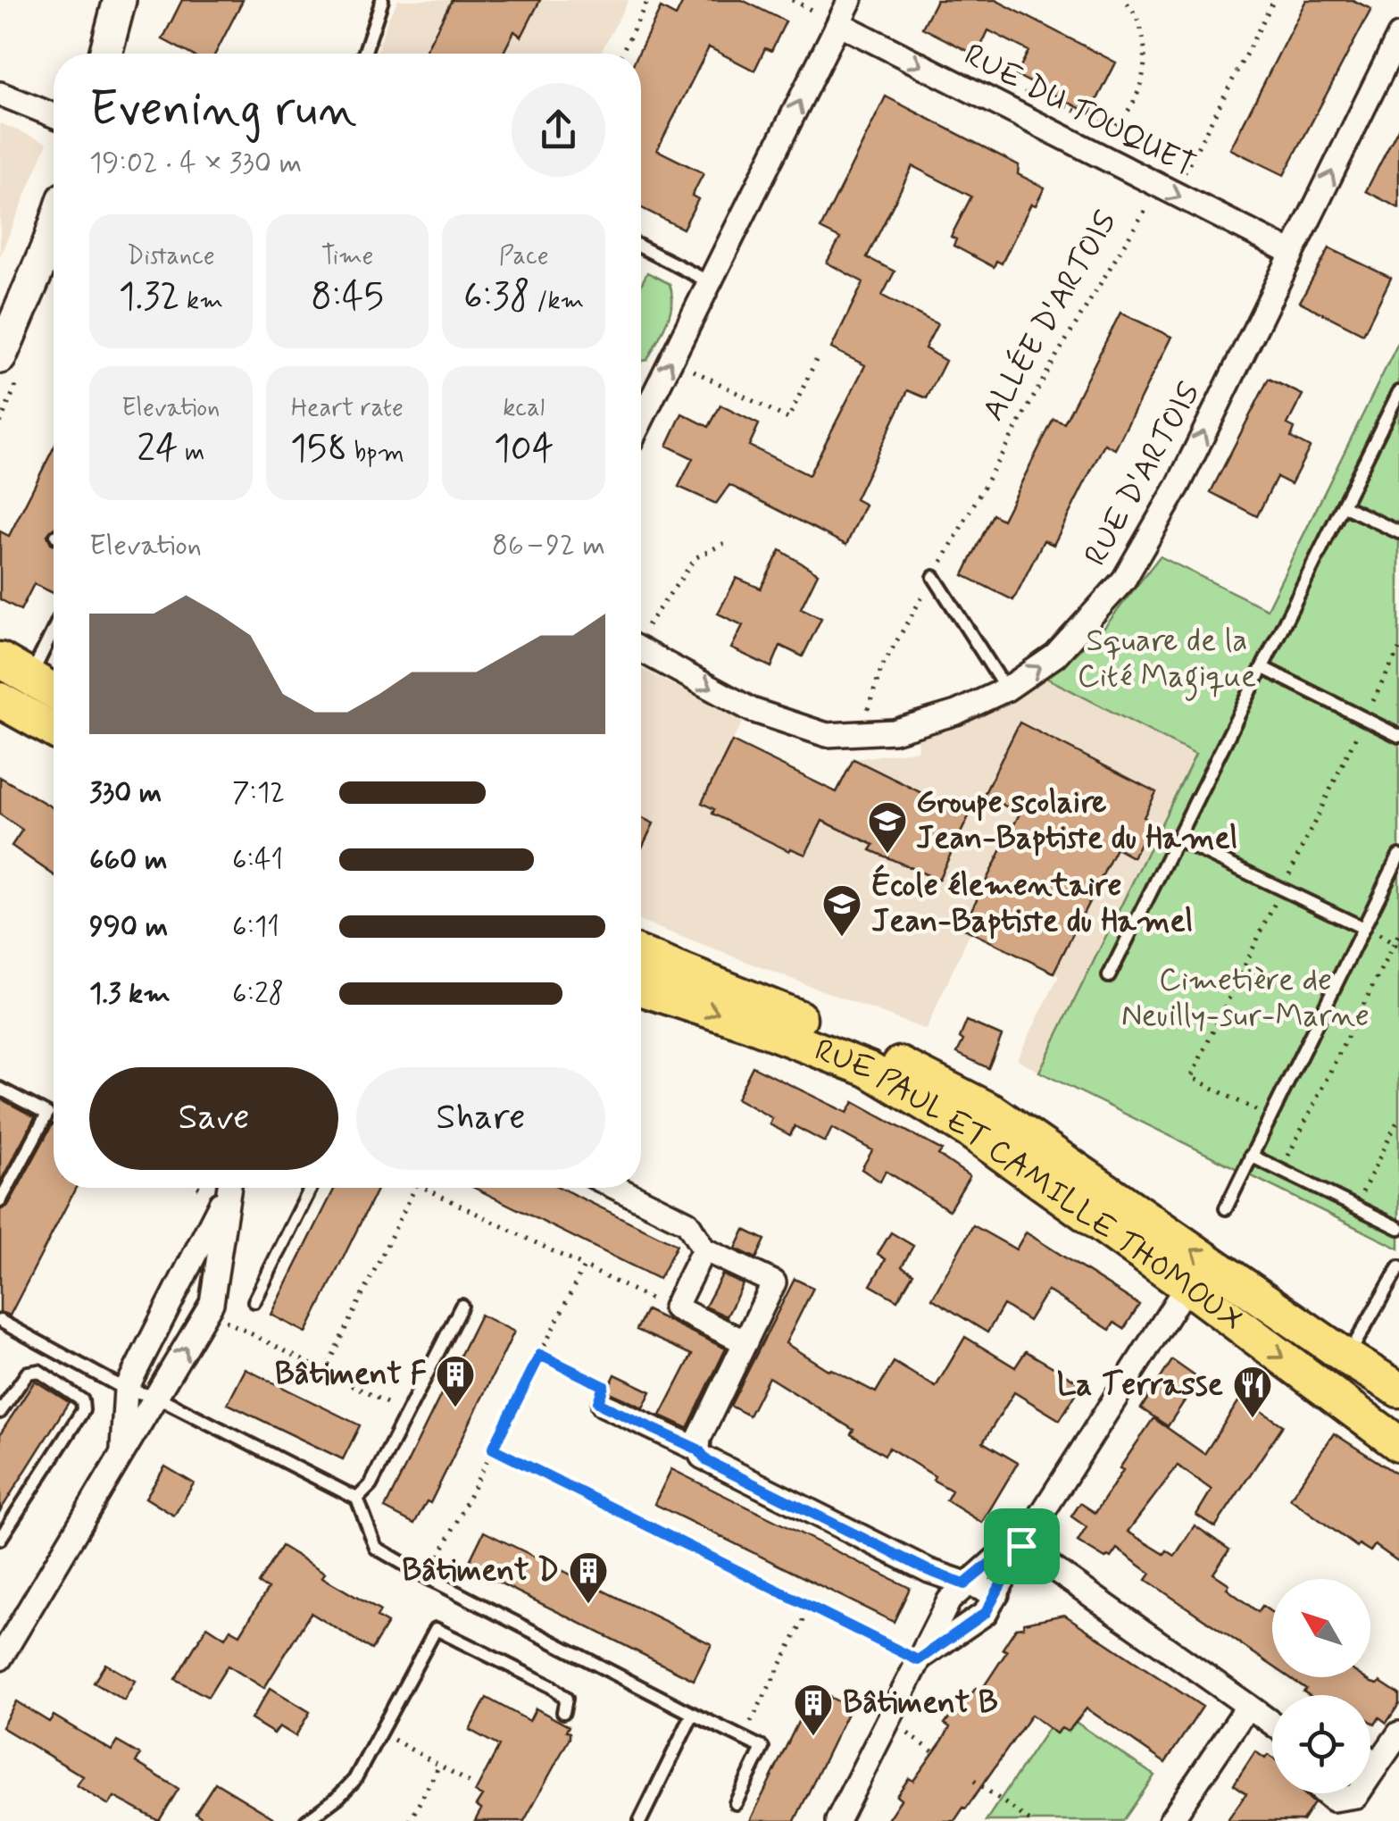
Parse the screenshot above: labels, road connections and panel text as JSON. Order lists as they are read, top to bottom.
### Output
{
  "streets": {
    "main road": ["RUE PAUL ET CAMILLE THOMOUX"],
    "street": ["RUE DU TOUQUET", "RUE D'ARTOIS"],
    "path": ["ALLÉE D'ARTOIS"]
  },
  "crossings": [
    ["RUE DU TOUQUET", "ALLÉE D'ARTOIS"],
    ["RUE DU TOUQUET", "RUE D'ARTOIS"],
    ["ALLÉE D'ARTOIS", "RUE D'ARTOIS"]
  ],
  "one_way": ["RUE DU TOUQUET", "RUE D'ARTOIS"],
  "parks": ["Square de la Cité Magique", "Cimetière de Neuilly-sur-Marne"],
  "places": {
    "school or university": ["Groupe scolaire Jean-Baptiste du Hamel", "École élementaire Jean-Baptiste du Hamel"],
    "building": ["Bâtiment F", "Bâtiment D", "Bâtiment B"],
    "restaurant": ["La Terrasse"]
  },
  "north": "top left",
  "page": {
    "heading": ["Evening run", "19:02 · 4 × 330 m"],
    "stats": [
      ["Distance", "1.32 km"],
      ["Time", "8:45"],
      ["Pace", "6:38 /km"],
      ["Elevation", "24 m"],
      ["Heart rate", "158 bpm"],
      ["kcal", "104"]
    ],
    "chart": ["Elevation", "86–92 m"],
    "list": [
      {
        "name": "330 m",
        "note": "7:12"
      },
      {
        "name": "660 m",
        "note": "6:41"
      },
      {
        "name": "990 m",
        "note": "6:11"
      },
      {
        "name": "1.3 km",
        "note": "6:28"
      }
    ],
    "buttons": ["Save", "Share"]
  }
}
